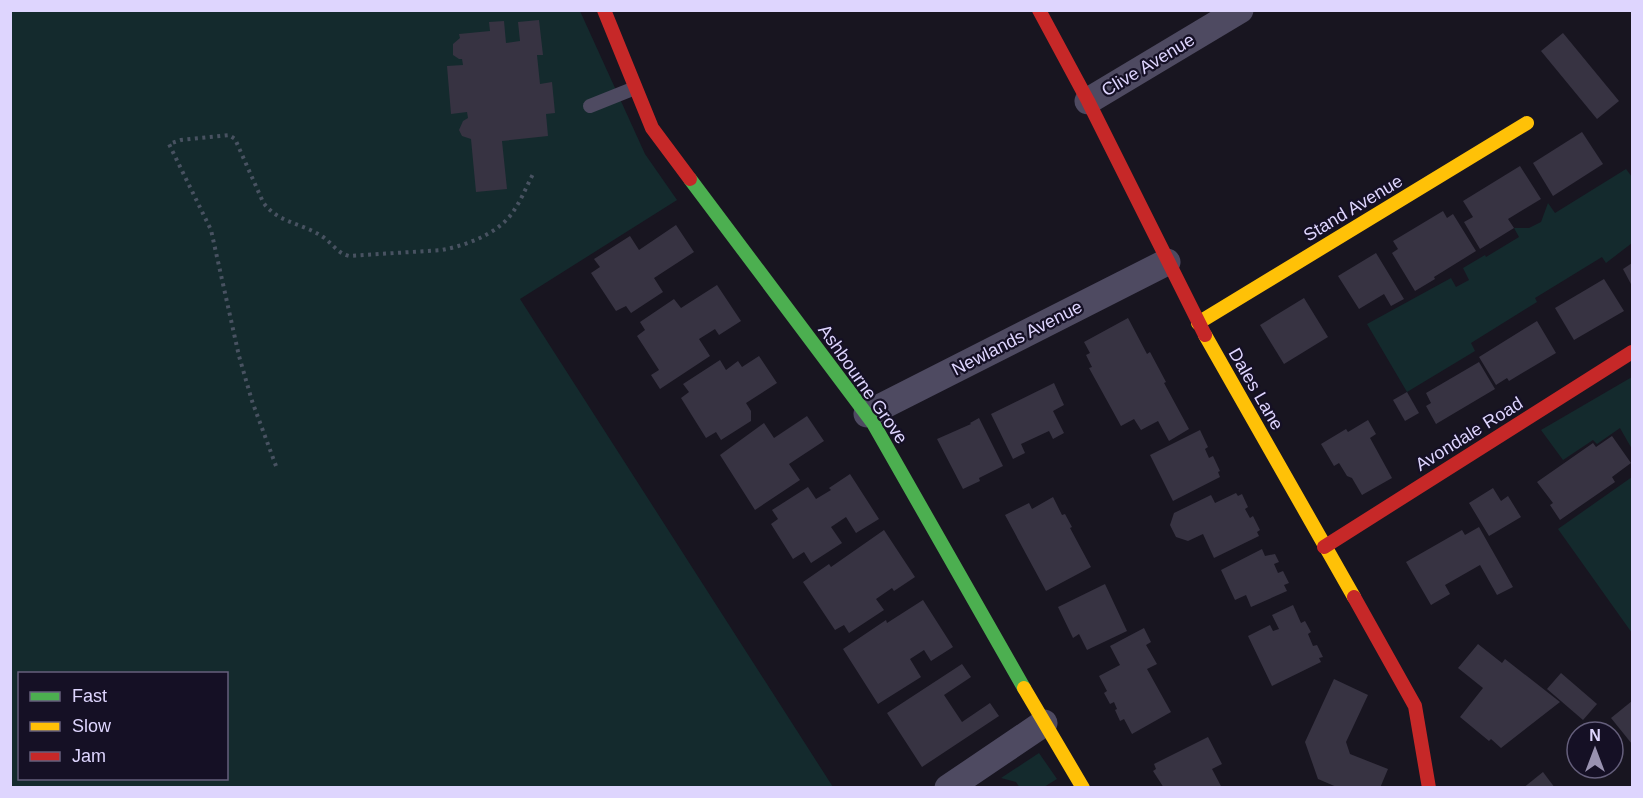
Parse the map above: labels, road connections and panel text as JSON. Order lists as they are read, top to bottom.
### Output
{
  "streets": {
    "street": [
      "Clive Avenue",
      "Stand Avenue",
      "Newlands Avenue",
      "Ashbourne Grove",
      "Dales Lane",
      "Avondale Road"
    ]
  },
  "crossings": [
    ["Clive Avenue", "Dales Lane"],
    ["Stand Avenue", "Dales Lane"],
    ["Newlands Avenue", "Ashbourne Grove"],
    ["Newlands Avenue", "Dales Lane"],
    ["Dales Lane", "Avondale Road"]
  ],
  "legend": ["Fast", "Slow", "Jam"],
  "north": "top"
}
